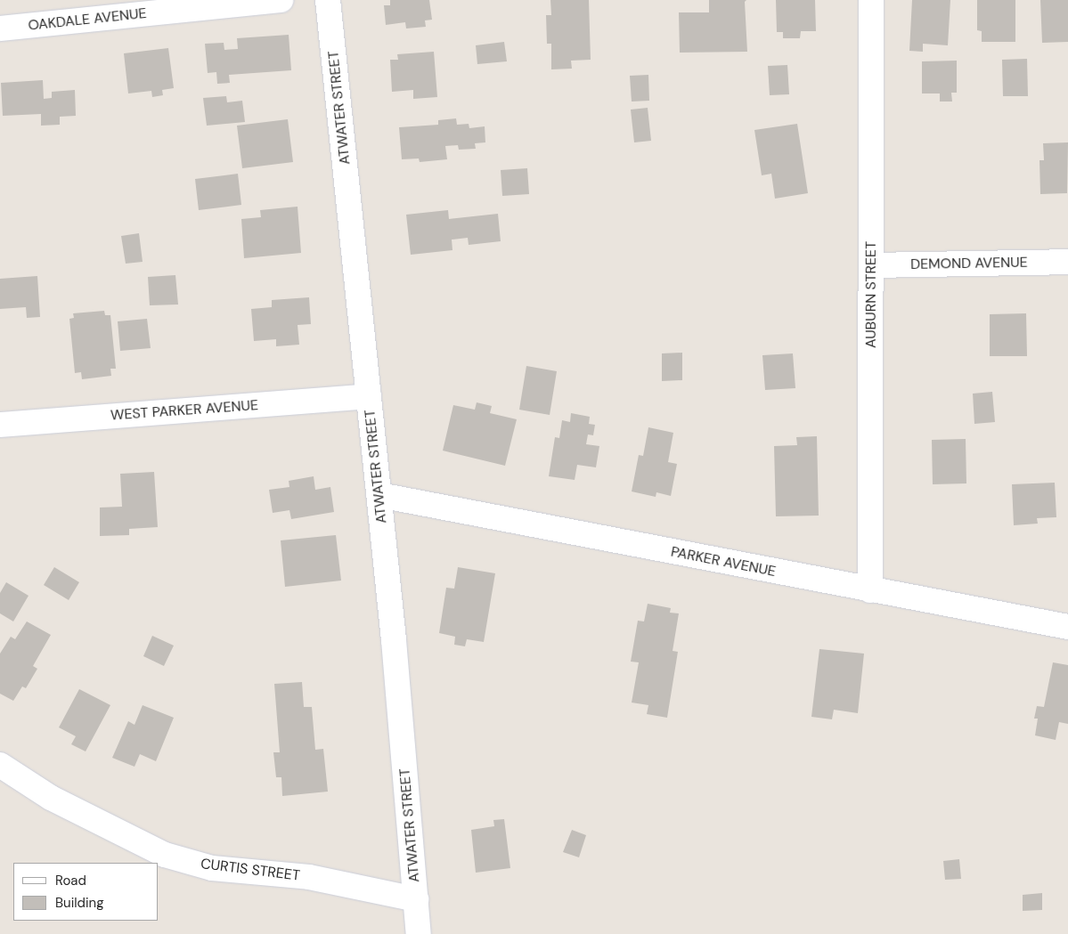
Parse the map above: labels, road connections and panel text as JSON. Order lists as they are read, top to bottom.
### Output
{
  "streets": {
    "street": [
      "OAKDALE AVENUE",
      "ATWATER STREET",
      "DEMOND AVENUE",
      "AUBURN STREET",
      "WEST PARKER AVENUE",
      "PARKER AVENUE",
      "CURTIS STREET"
    ]
  },
  "crossings": [
    ["ATWATER STREET", "WEST PARKER AVENUE"],
    ["ATWATER STREET", "PARKER AVENUE"],
    ["ATWATER STREET", "CURTIS STREET"],
    ["DEMOND AVENUE", "AUBURN STREET"],
    ["AUBURN STREET", "PARKER AVENUE"]
  ],
  "legend": ["Road", "Building"]
}
